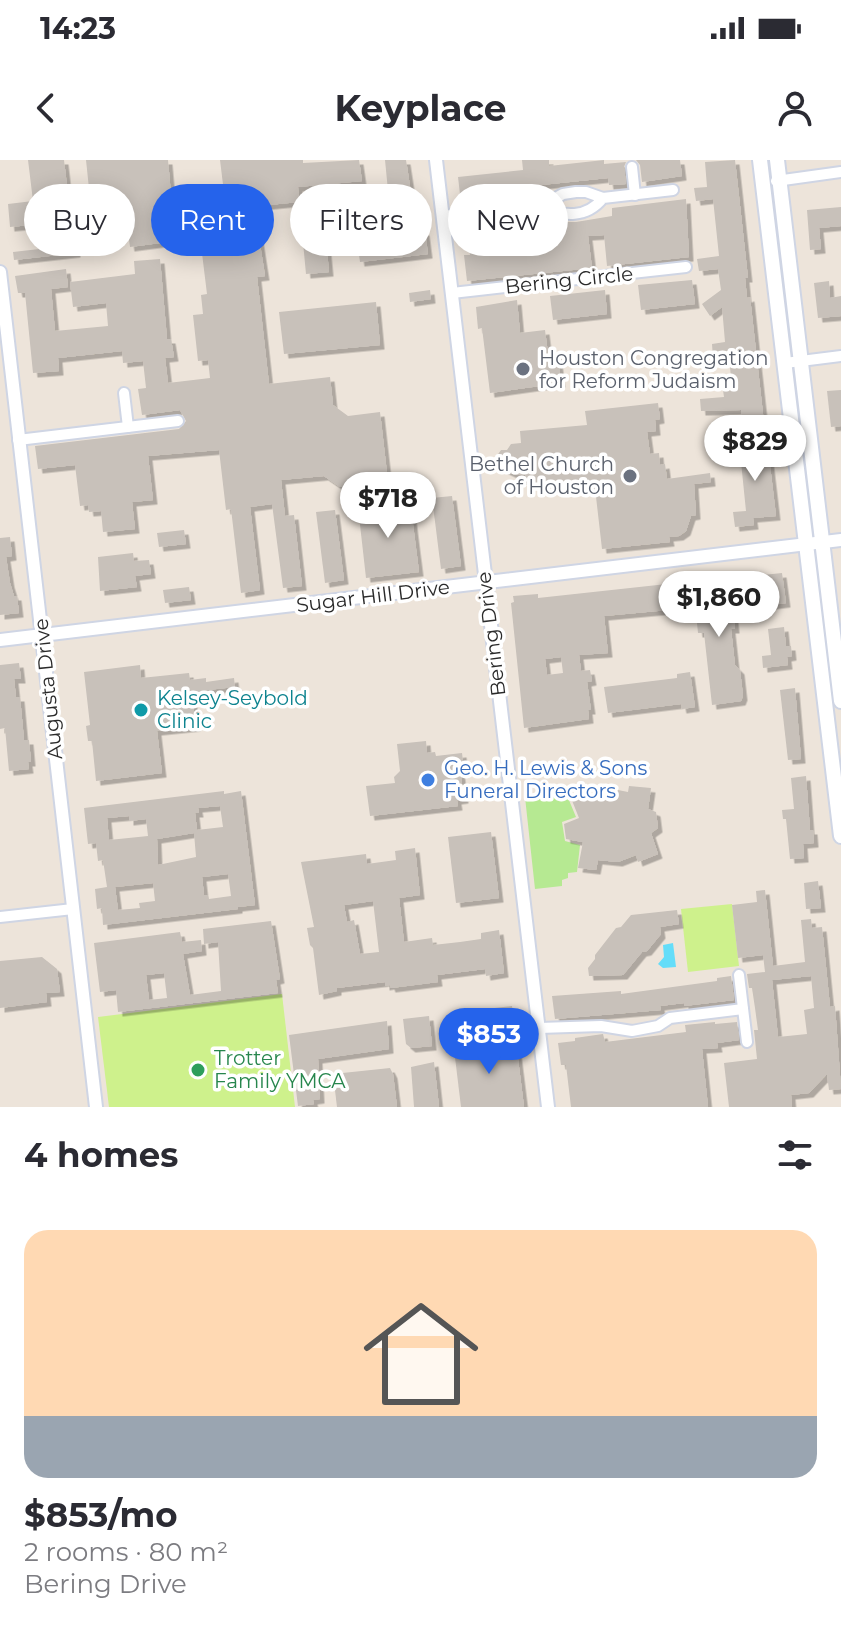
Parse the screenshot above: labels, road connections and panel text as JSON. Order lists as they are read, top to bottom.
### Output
{
  "streets": {
    "street": [
      "Bering Circle",
      "Sugar Hill Drive",
      "Bering Drive",
      "Augusta Drive"
    ]
  },
  "crossings": [
    ["Bering Circle", "Bering Drive"],
    ["Sugar Hill Drive", "Bering Drive"],
    ["Sugar Hill Drive", "Augusta Drive"]
  ],
  "places": [
    "Houston Congregation for Reform Judaism",
    "Bethel Church of Houston",
    "Kelsey-Seybold Clinic",
    "Geo. H. Lewis & Sons Funeral Directors",
    "Trotter Family YMCA"
  ],
  "page": {
    "status": "14:23",
    "header": "Keyplace",
    "chip": [
      "Buy",
      "Rent",
      "Filters",
      "New"
    ],
    "price": [
      "$829",
      "$718",
      "$1,860",
      "$853"
    ],
    "heading": "4 homes",
    "list": [
      {
        "name": "$853/mo",
        "note": "2 rooms · 80 m² · Bering Drive"
      }
    ]
  }
}
